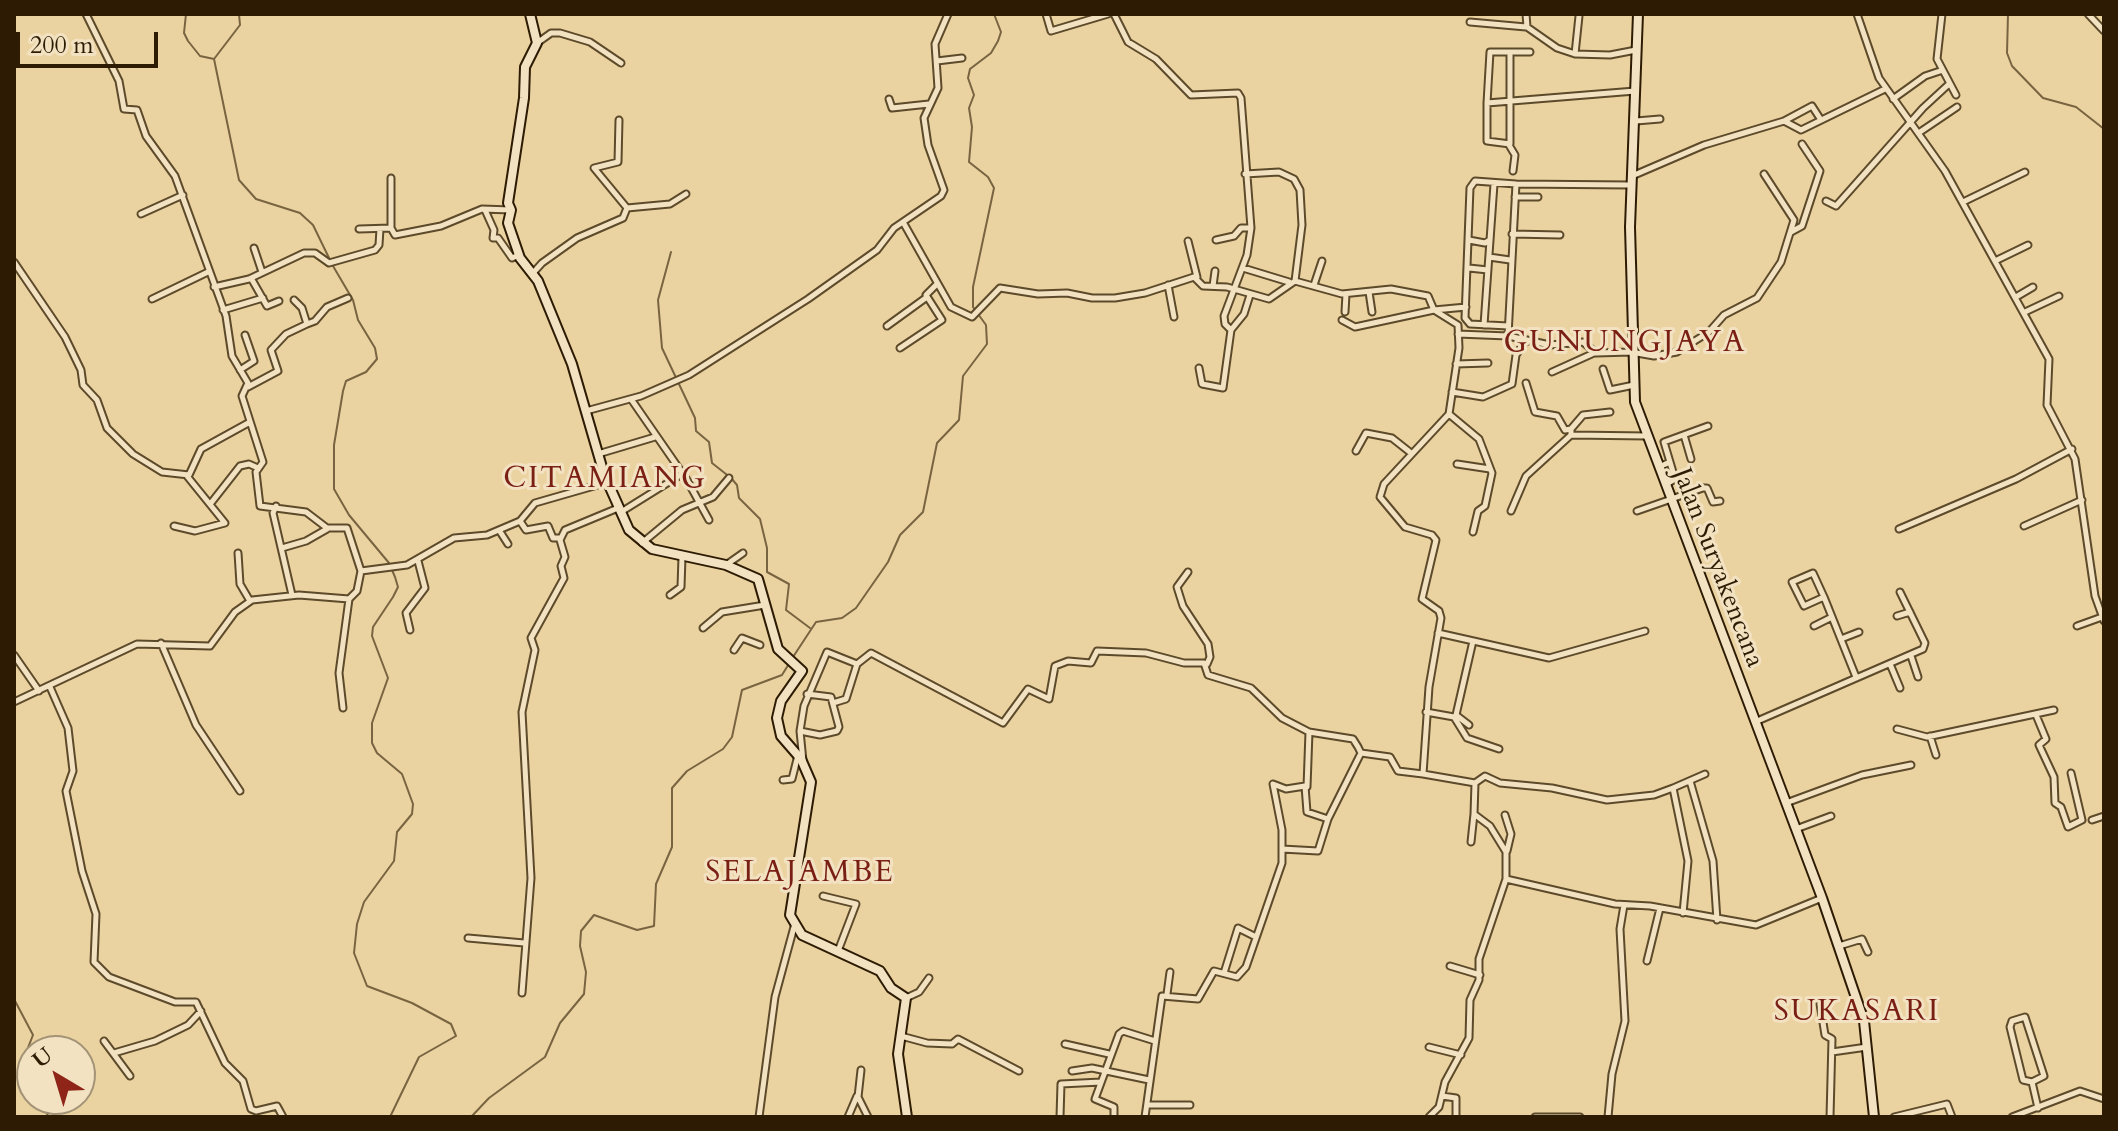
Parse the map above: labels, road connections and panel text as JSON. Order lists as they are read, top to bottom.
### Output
{
  "streets": {
    "street": ["Jalan Suryakencana"]
  },
  "districts": [
    "GUNUNGJAYA",
    "CITAMIANG",
    "SELAJAMBE",
    "SUKASARI"
  ],
  "scale_bar": "200 m",
  "north": "top left"
}
